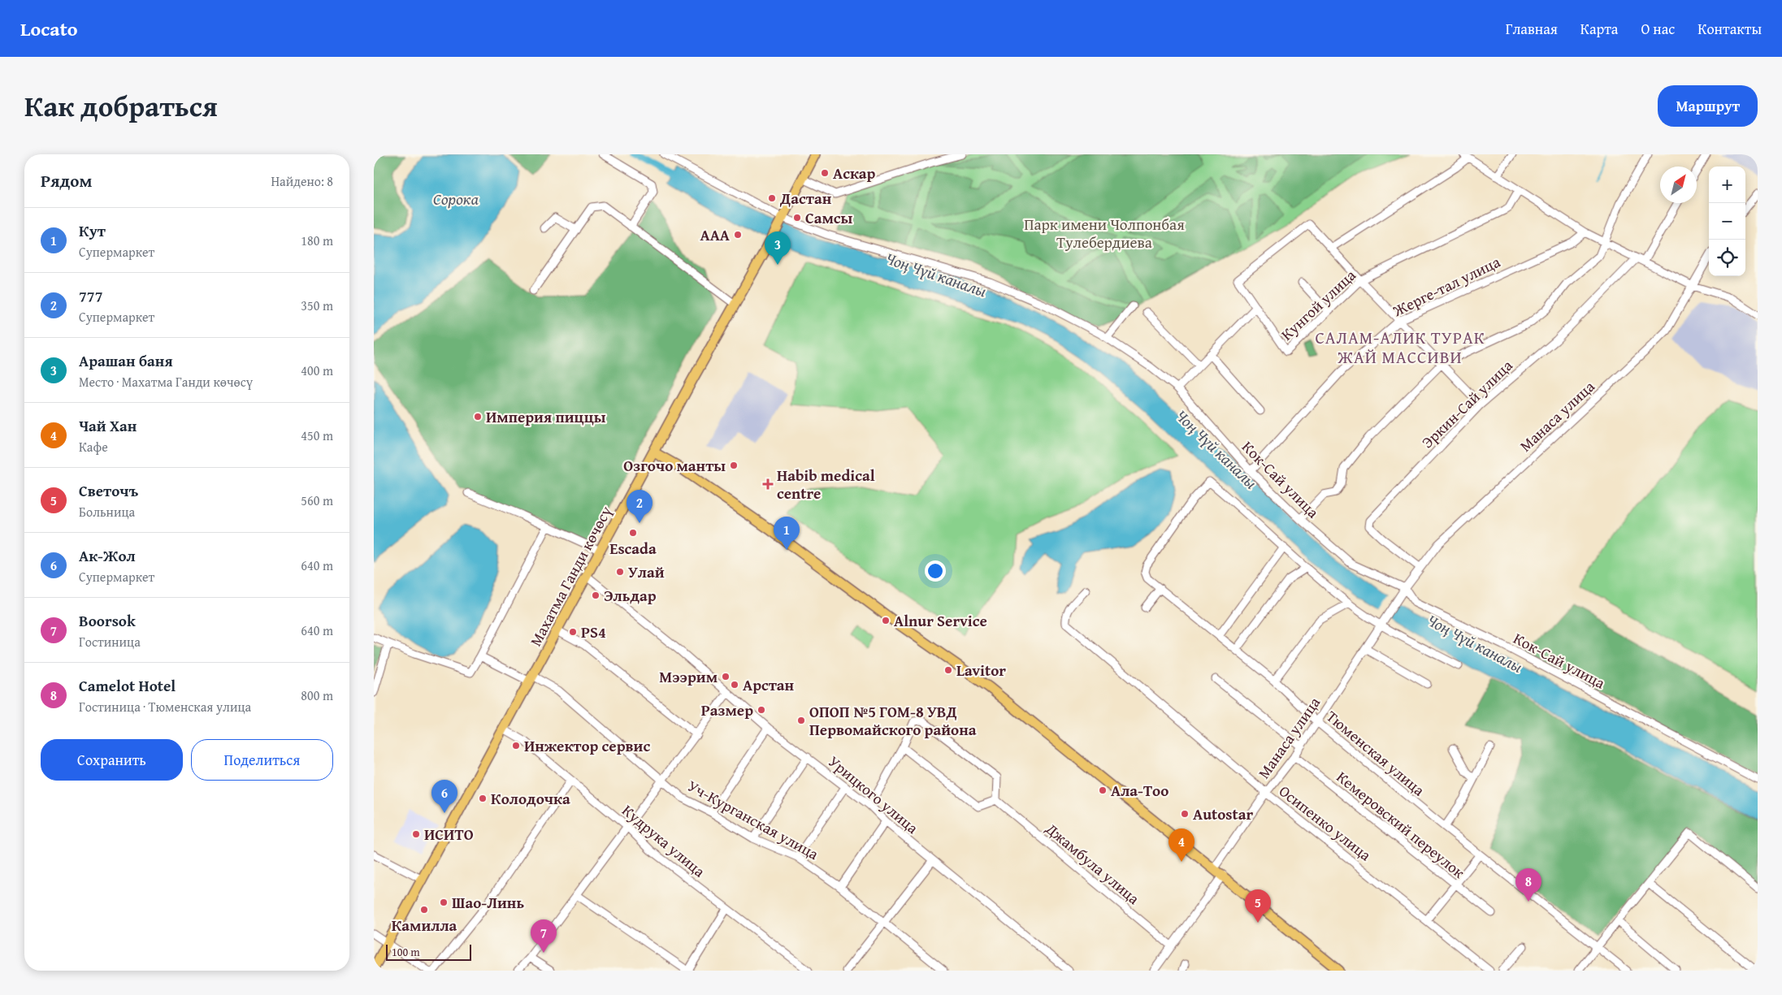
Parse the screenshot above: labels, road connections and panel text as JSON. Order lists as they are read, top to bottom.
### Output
{
  "streets": {
    "main road": ["Махатма Ганди көчөсү"],
    "street": [
      "Жерге-тал улица",
      "Кунгой улица",
      "Эркин-Сай улица",
      "Манаса улица",
      "Кок-Сай улица",
      "Тюменская улица",
      "Урицкого улица",
      "Уч-Курганская улица",
      "Осипенко улица",
      "Кемеровский переулок",
      "Кудрука улица",
      "Джамбула улица"
    ]
  },
  "crossings": [
    ["Жерге-тал улица", "Кок-Сай улица"],
    ["Эркин-Сай улица", "Манаса улица"],
    ["Манаса улица", "Кок-Сай улица"],
    ["Манаса улица", "Тюменская улица"],
    ["Манаса улица", "Осипенко улица"],
    ["Манаса улица", "Кемеровский переулок"],
    ["Кок-Сай улица", "Махатма Ганди көчөсү"],
    ["Махатма Ганди көчөсү", "Урицкого улица"],
    ["Махатма Ганди көчөсү", "Уч-Курганская улица"],
    ["Махатма Ганди көчөсү", "Кудрука улица"]
  ],
  "districts": ["САЛАМ-АЛИК ТУРАК ЖАЙ МАССИВИ"],
  "water": ["Сорока", "Чоң Чүй каналы"],
  "parks": ["Парк имени Чолпонбая Тулебердиева"],
  "places": {
    "other": [
      "Аскар",
      "Дастан",
      "Самсы",
      "ААА",
      "Империя пиццы",
      "Озгочо манты",
      "Escada",
      "Улай",
      "Эльдар",
      "Alnur Service",
      "PS4",
      "Lavitor",
      "Мээрим",
      "Арстан",
      "Размер",
      "ОПОП №5 ГОМ-8 УВД Первомайского района",
      "Инжектор сервис",
      "Ала-Тоо",
      "Колодочка",
      "Autostar",
      "ИСИТО",
      "Шао-Линь",
      "Камилла"
    ],
    "health": ["Habib medical centre"]
  },
  "scale_bar": "100 m",
  "north": "top right",
  "page": {
    "header": "Locato",
    "nav": [
      "Главная",
      "Карта",
      "О нас",
      "Контакты"
    ],
    "title": "Как добраться",
    "buttons": [
      "Маршрут",
      ["Сохранить", "Поделиться"]
    ],
    "heading": ["Рядом", "Найдено: 8"],
    "map_buttons": ["+", "−"],
    "list": [
      {
        "mark": "1",
        "name": "Кут",
        "note": "Супермаркет",
        "value": "180 m"
      },
      {
        "mark": "2",
        "name": "777",
        "note": "Супермаркет",
        "value": "350 m"
      },
      {
        "mark": "3",
        "name": "Арашан баня",
        "note": "Место · Махатма Ганди көчөсү",
        "value": "400 m"
      },
      {
        "mark": "4",
        "name": "Чай Хан",
        "note": "Кафе",
        "value": "450 m"
      },
      {
        "mark": "5",
        "name": "Светочъ",
        "note": "Больница",
        "value": "560 m"
      },
      {
        "mark": "6",
        "name": "Ак-Жол",
        "note": "Супермаркет",
        "value": "640 m"
      },
      {
        "mark": "7",
        "name": "Boorsok",
        "note": "Гостиница",
        "value": "640 m"
      },
      {
        "mark": "8",
        "name": "Camelot Hotel",
        "note": "Гостиница · Тюменская улица",
        "value": "800 m"
      }
    ],
    "pins": [
      "3",
      "2",
      "1",
      "6",
      "4",
      "8",
      "5",
      "7"
    ],
    "scale": "100 m"
  }
}
